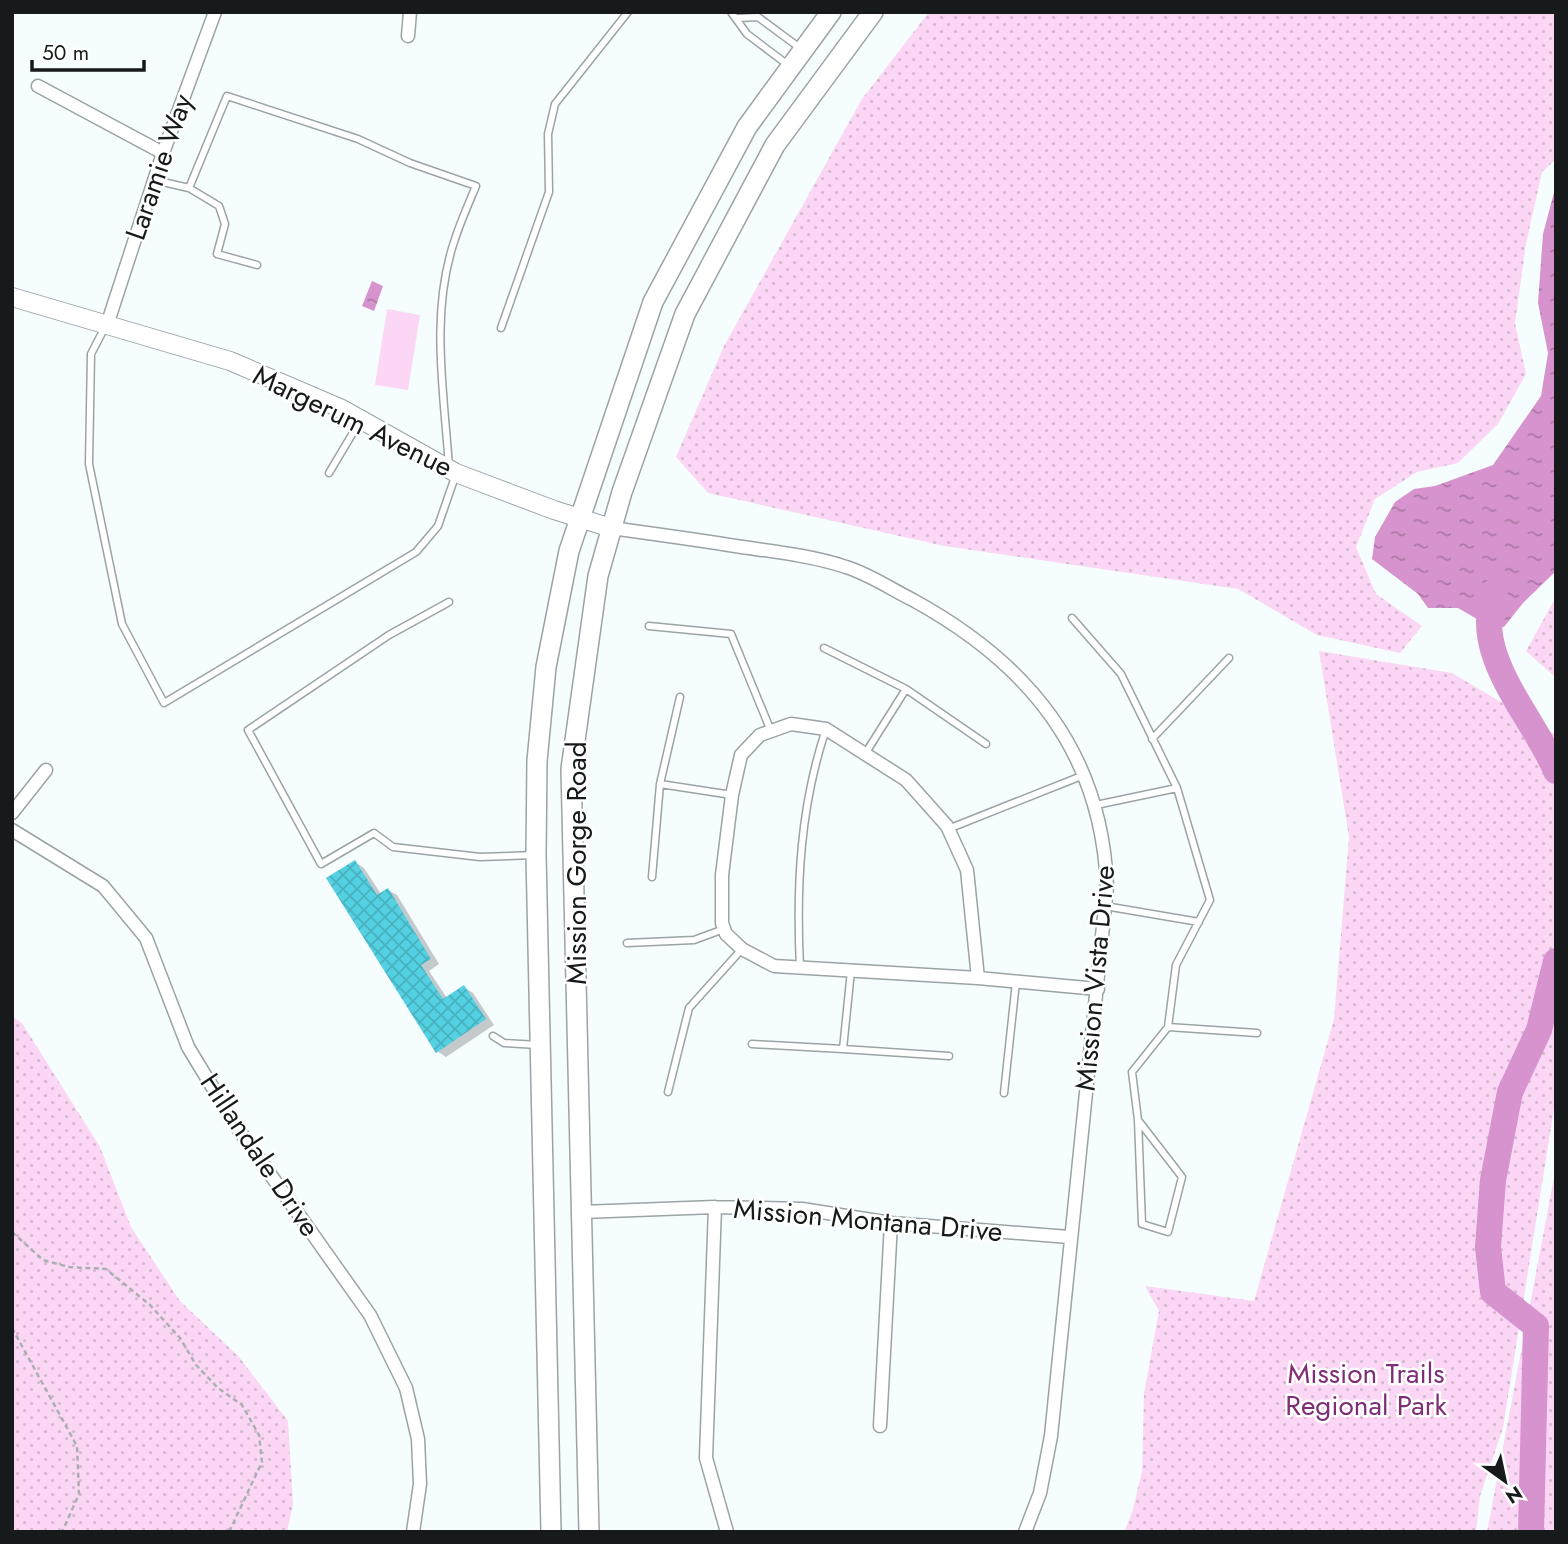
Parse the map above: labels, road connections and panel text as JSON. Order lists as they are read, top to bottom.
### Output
{
  "streets": {
    "main road": ["Mission Gorge Road"],
    "street": [
      "Laramie Way",
      "Margerum Avenue",
      "Mission Vista Drive",
      "Hillandale Drive",
      "Mission Montana Drive"
    ]
  },
  "crossings": [
    ["Laramie Way", "Margerum Avenue"],
    ["Margerum Avenue", "Mission Gorge Road"],
    ["Margerum Avenue", "Mission Vista Drive"],
    ["Mission Gorge Road", "Mission Vista Drive"],
    ["Mission Gorge Road", "Mission Montana Drive"],
    ["Mission Vista Drive", "Mission Montana Drive"]
  ],
  "parks": ["Mission Trails Regional Park"],
  "scale_bar": "50 m",
  "north": "bottom right"
}
